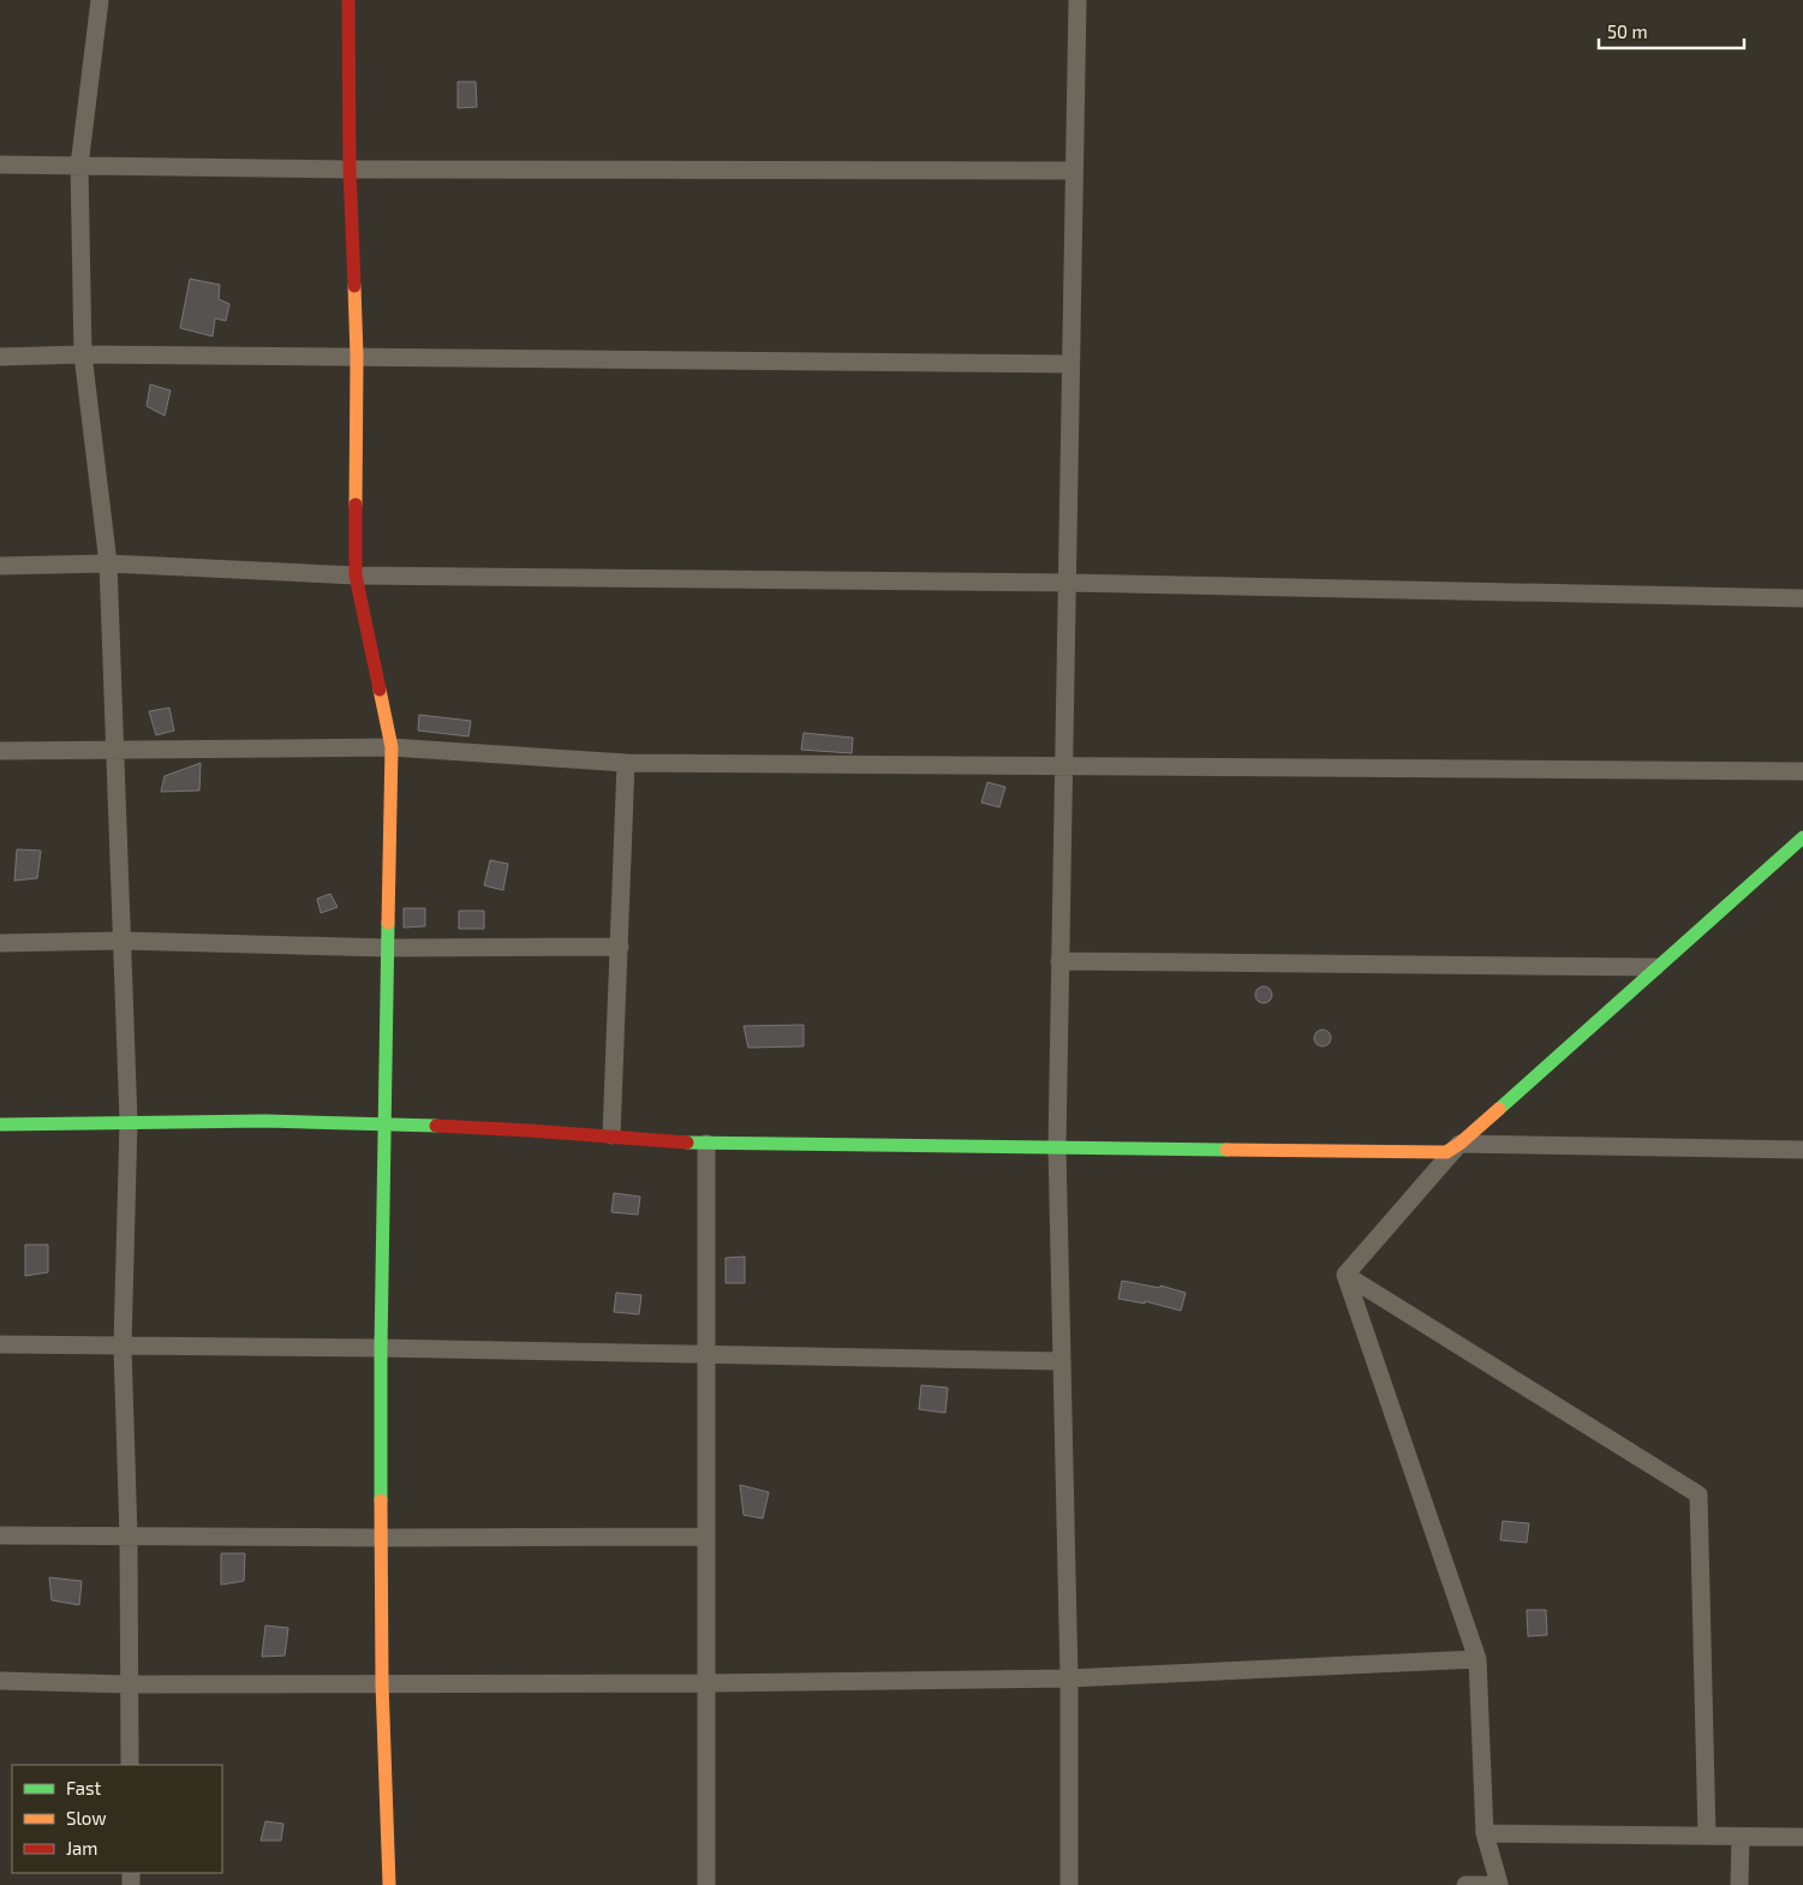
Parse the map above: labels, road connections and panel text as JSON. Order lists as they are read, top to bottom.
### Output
{
  "legend": ["Fast", "Slow", "Jam"],
  "scale_bar": "50 m"
}
